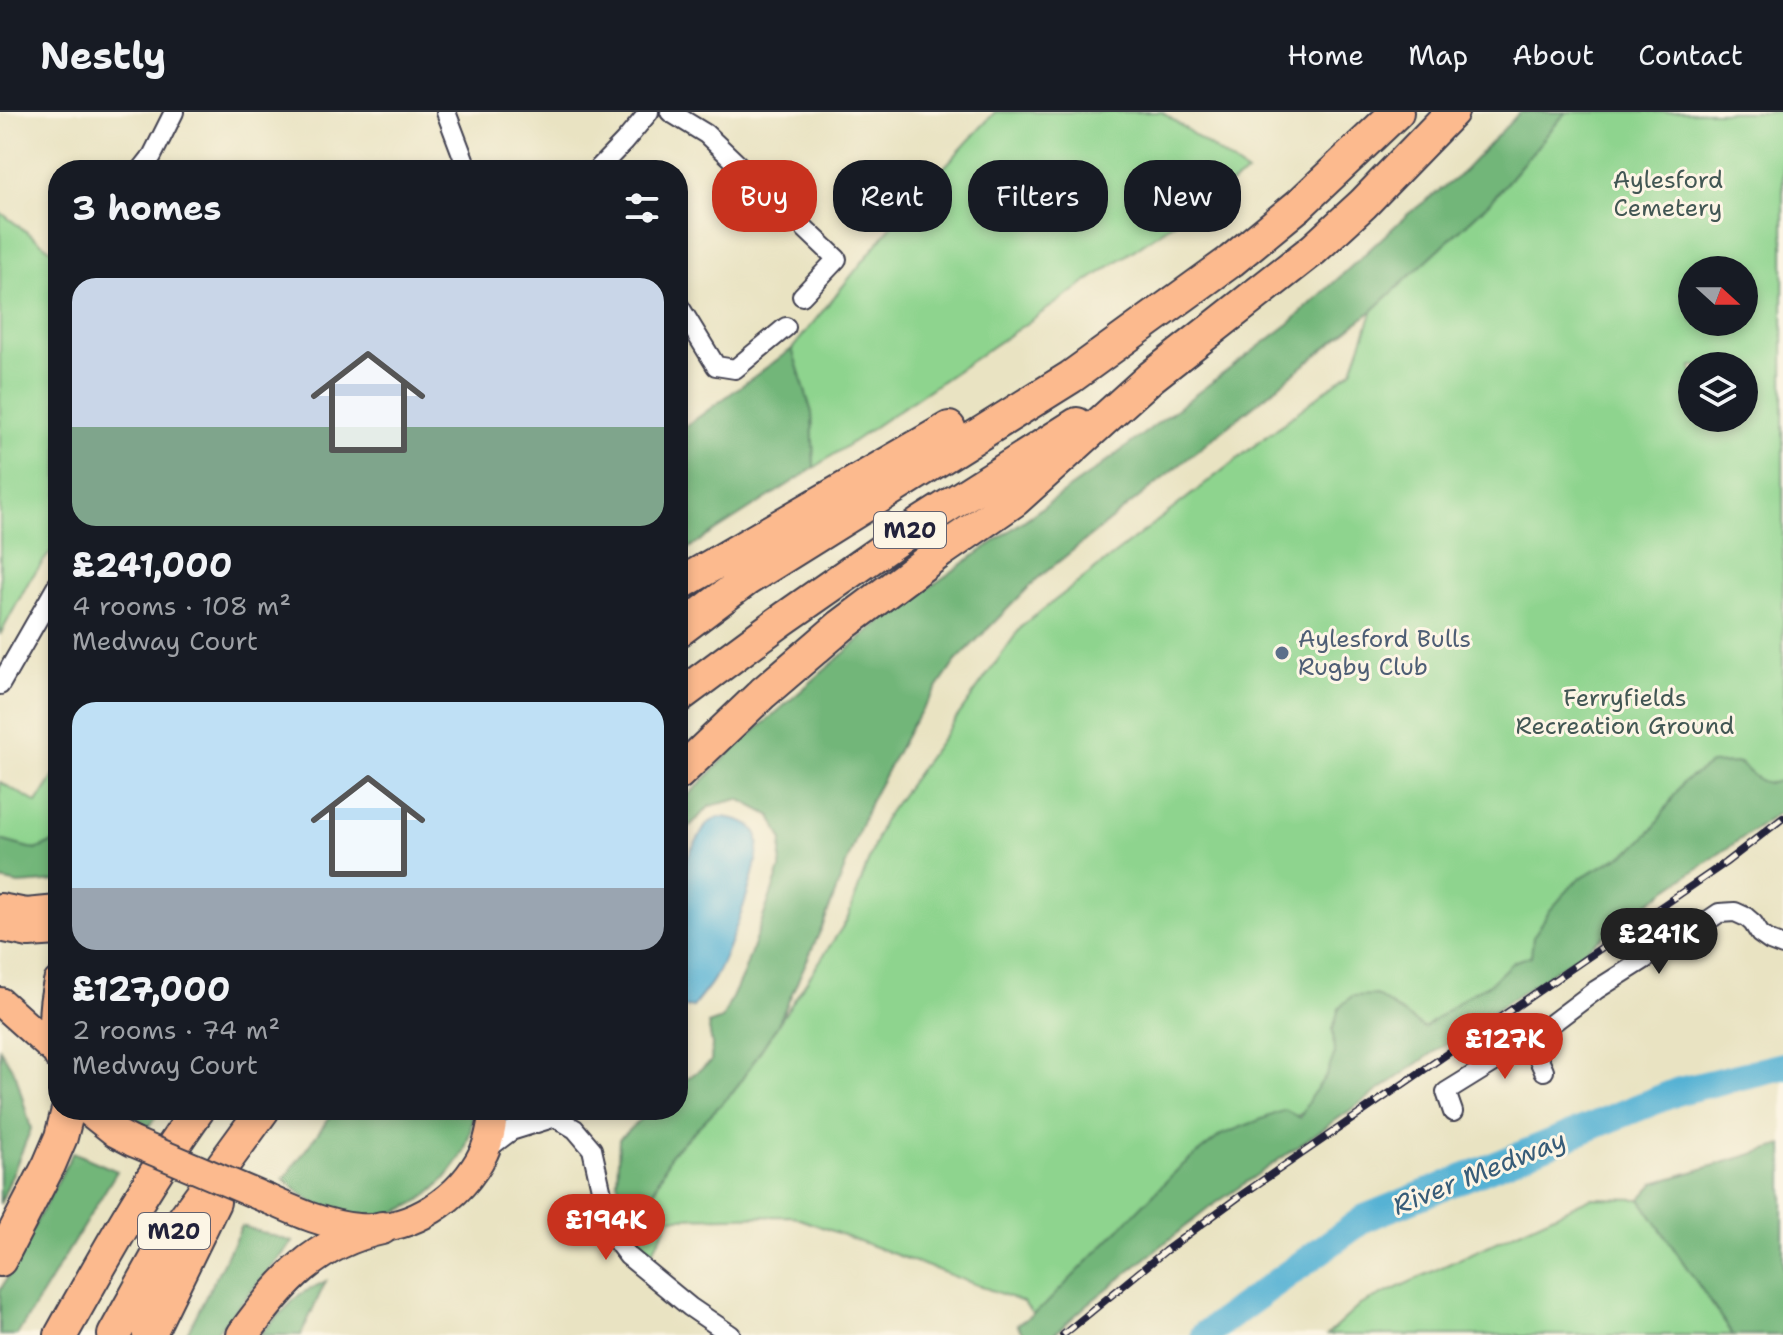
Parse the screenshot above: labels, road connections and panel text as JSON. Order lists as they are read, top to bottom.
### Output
{
  "streets": {
    "highway": ["M20"]
  },
  "water": ["River Medway"],
  "parks": ["Aylesford Cemetery", "Ferryfields Recreation Ground"],
  "places": ["Aylesford Bulls Rugby Club"],
  "north": "right",
  "page": {
    "header": "Nestly",
    "nav": [
      "Home",
      "Map",
      "About",
      "Contact"
    ],
    "chip": [
      "Buy",
      "Rent",
      "Filters",
      "New"
    ],
    "heading": "3 homes",
    "list": [
      {
        "name": "£241,000",
        "note": "4 rooms · 108 m² · Medway Court"
      },
      {
        "name": "£127,000",
        "note": "2 rooms · 74 m² · Medway Court"
      }
    ],
    "price": ["£241K", "£127K", "£194K"]
  }
}
